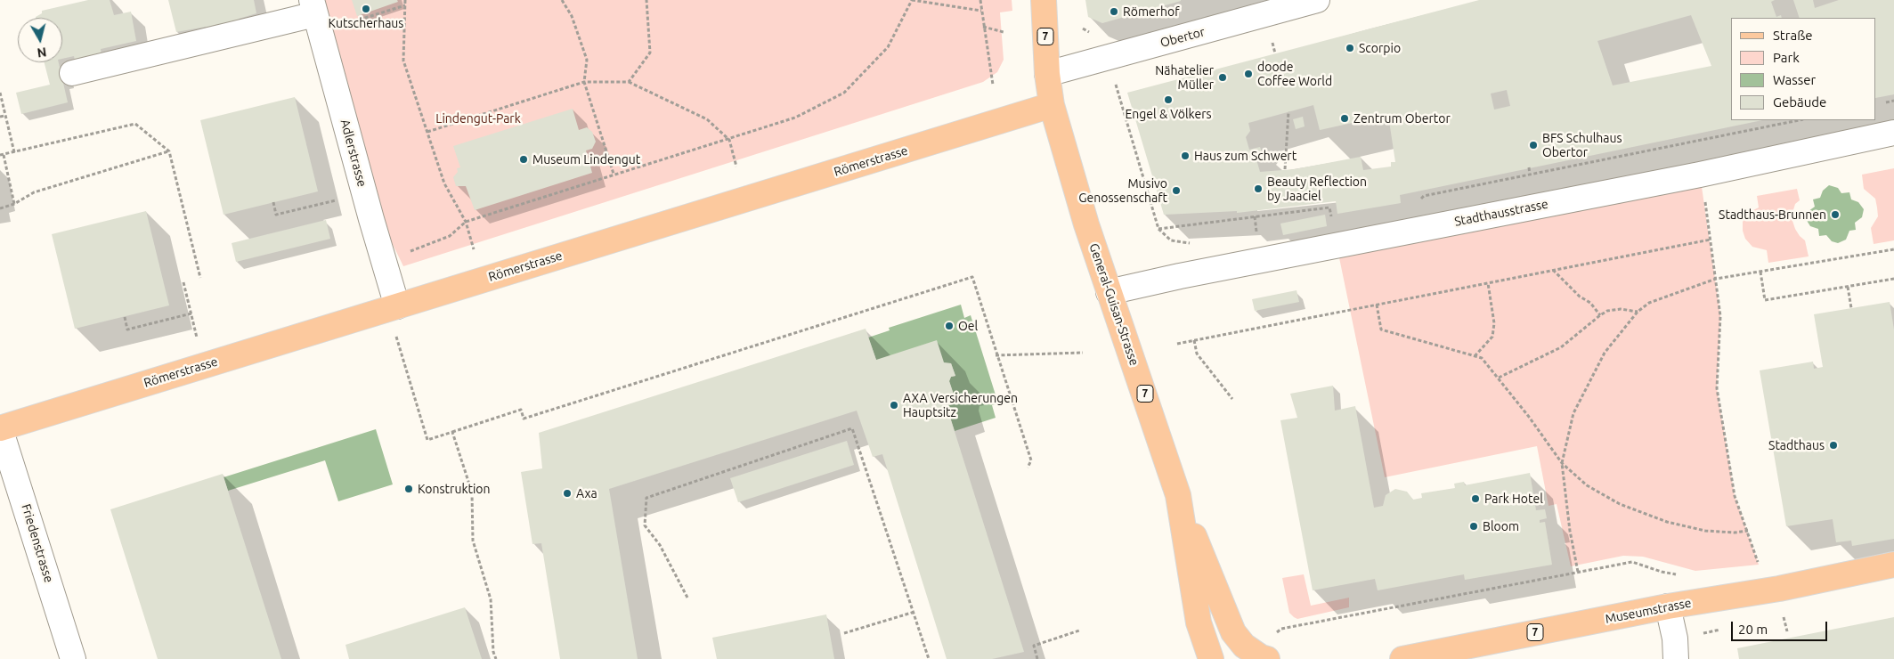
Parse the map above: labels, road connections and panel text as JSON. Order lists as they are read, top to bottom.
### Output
{
  "streets": {
    "main road": [
      "7",
      "Römerstrasse",
      "General-Guisan-Strasse",
      "Museumstrasse"
    ],
    "street": [
      "Obertor",
      "Adlerstrasse",
      "Stadthausstrasse",
      "Friedenstrasse"
    ]
  },
  "crossings": [
    ["7", "General-Guisan-Strasse"],
    ["Obertor", "General-Guisan-Strasse"],
    ["Adlerstrasse", "Römerstrasse"],
    ["Römerstrasse", "General-Guisan-Strasse"],
    ["Römerstrasse", "Friedenstrasse"],
    ["Stadthausstrasse", "General-Guisan-Strasse"]
  ],
  "parks": ["Lindengut-Park"],
  "places": [
    "Kutscherhaus",
    "Römerhof",
    "Scorpio",
    "doode Coffee World",
    "Nähatelier Müller",
    "Engel & Völkers",
    "Zentrum Obertor",
    "BFS Schulhaus Obertor",
    "Haus zum Schwert",
    "Museum Lindengut",
    "Beauty Reflection by Jaaciel",
    "Musivo Genossenschaft",
    "Stadthaus-Brunnen",
    "Oel",
    "AXA Versicherungen Hauptsitz",
    "Stadthaus",
    "Konstruktion",
    "Axa",
    "Park Hotel",
    "Bloom"
  ],
  "legend": [
    "Straße",
    "Park",
    "Wasser",
    "Gebäude"
  ],
  "scale_bar": "20 m",
  "north": "bottom"
}
